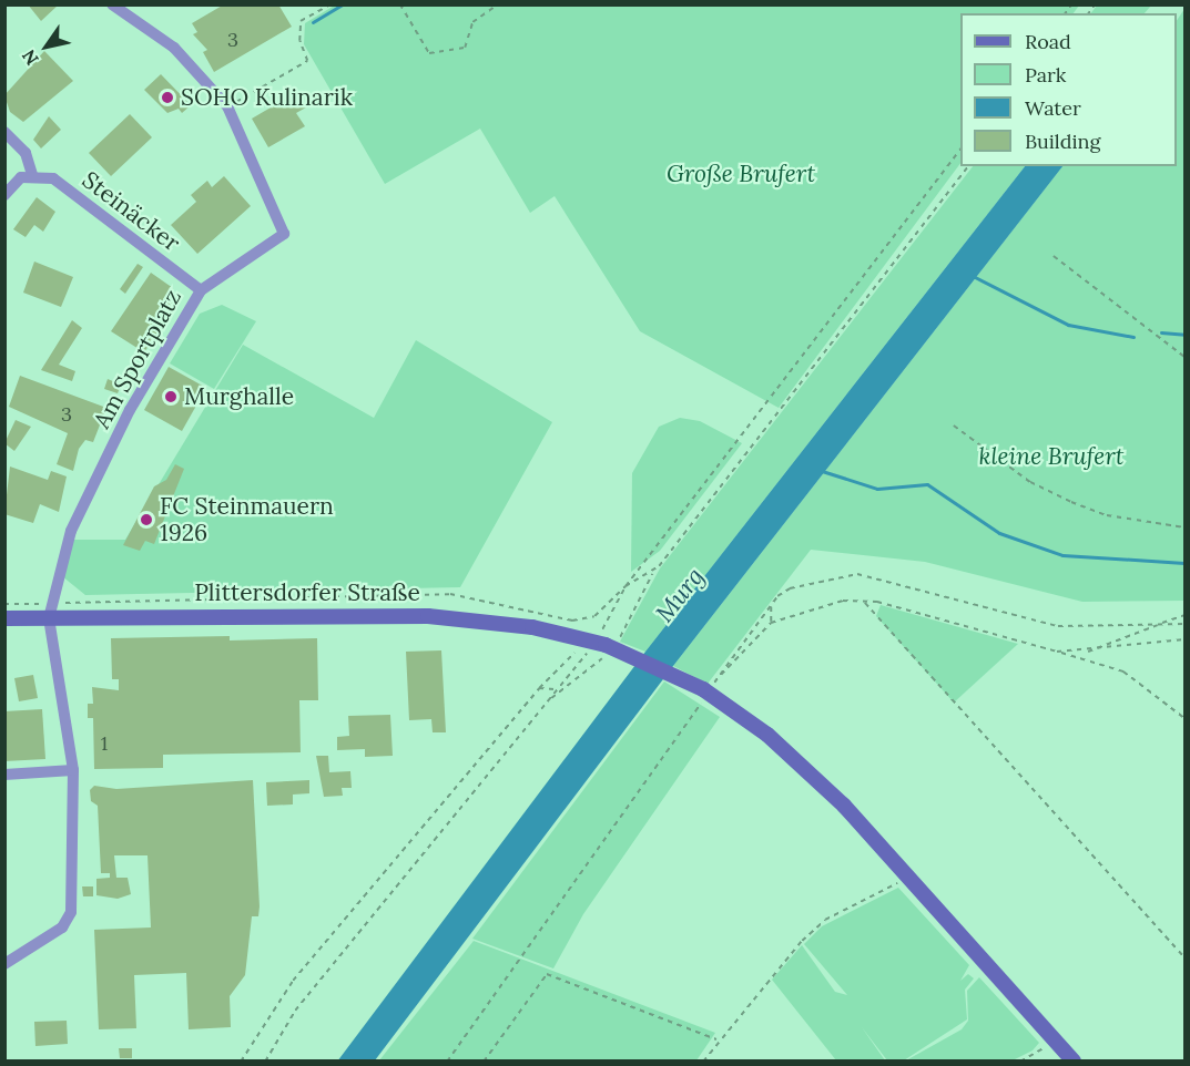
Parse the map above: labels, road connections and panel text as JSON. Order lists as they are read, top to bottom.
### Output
{
  "streets": {
    "main road": ["Plittersdorfer Straße"],
    "street": ["Steinäcker", "Am Sportplatz"]
  },
  "crossings": [
    ["Steinäcker", "Am Sportplatz"],
    ["Am Sportplatz", "Plittersdorfer Straße"]
  ],
  "water": ["Murg"],
  "parks": ["Große Brufert", "kleine Brufert"],
  "places": ["SOHO Kulinarik", "Murghalle", "FC Steinmauern 1926"],
  "house_numbers": ["3", "3", "1"],
  "legend": [
    "Road",
    "Park",
    "Water",
    "Building"
  ],
  "north": "bottom left"
}
